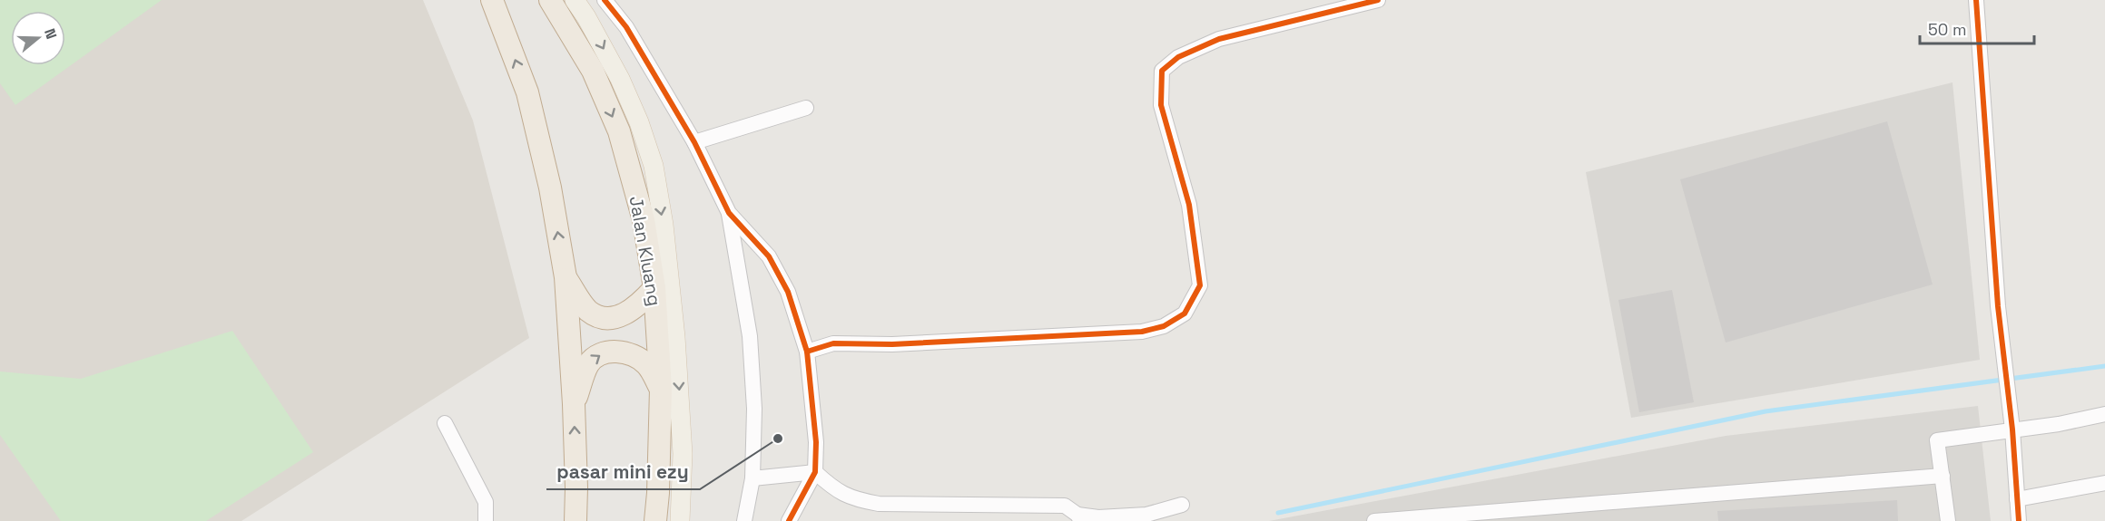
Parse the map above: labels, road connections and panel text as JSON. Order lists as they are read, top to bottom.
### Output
{
  "streets": {
    "highway": ["Jalan Kluang"]
  },
  "places": ["pasar mini ezy"],
  "scale_bar": "50 m",
  "north": "right"
}
